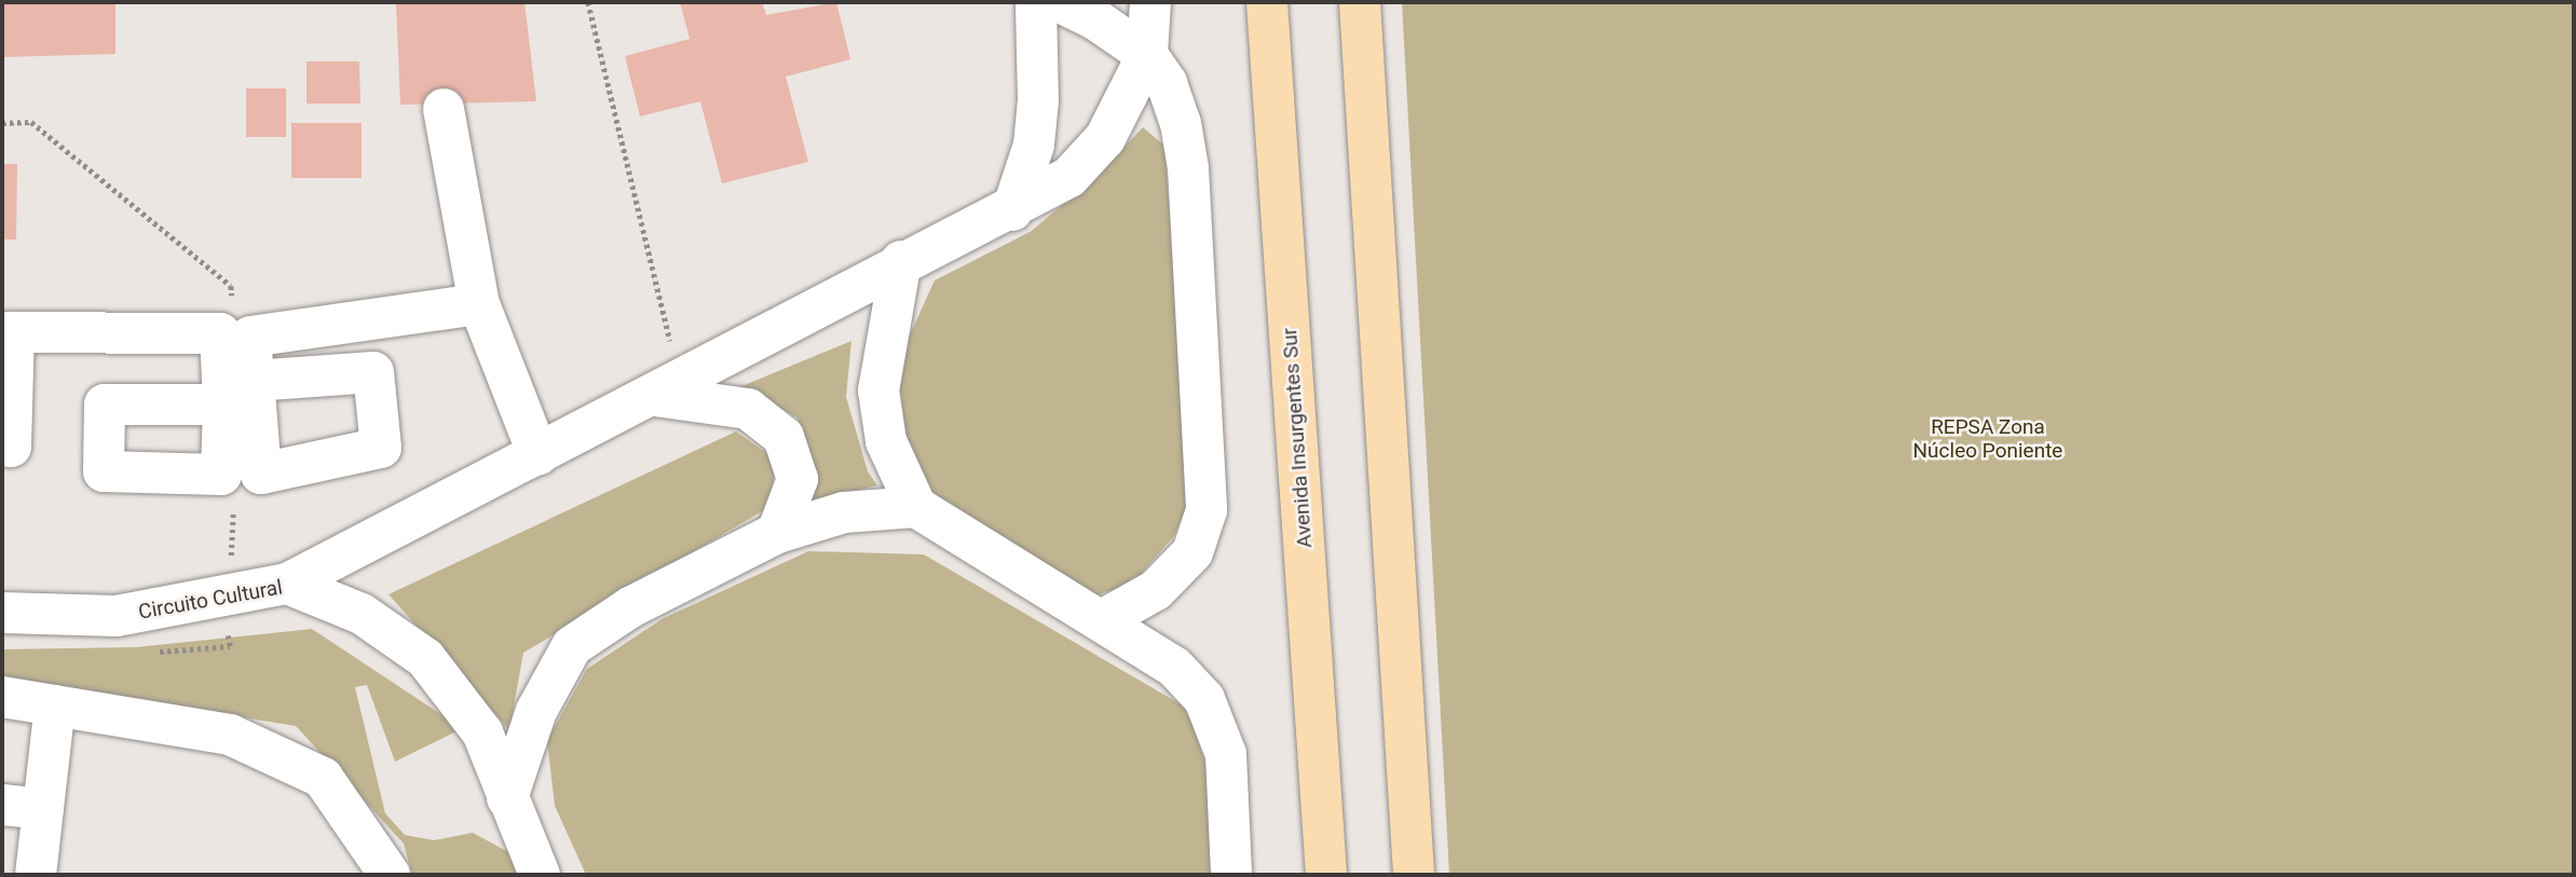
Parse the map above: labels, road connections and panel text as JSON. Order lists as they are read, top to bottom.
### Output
{
  "streets": {
    "main road": ["Avenida Insurgentes Sur"],
    "street": ["Circuito Cultural"]
  },
  "parks": ["REPSA Zona Núcleo Poniente"]
}
